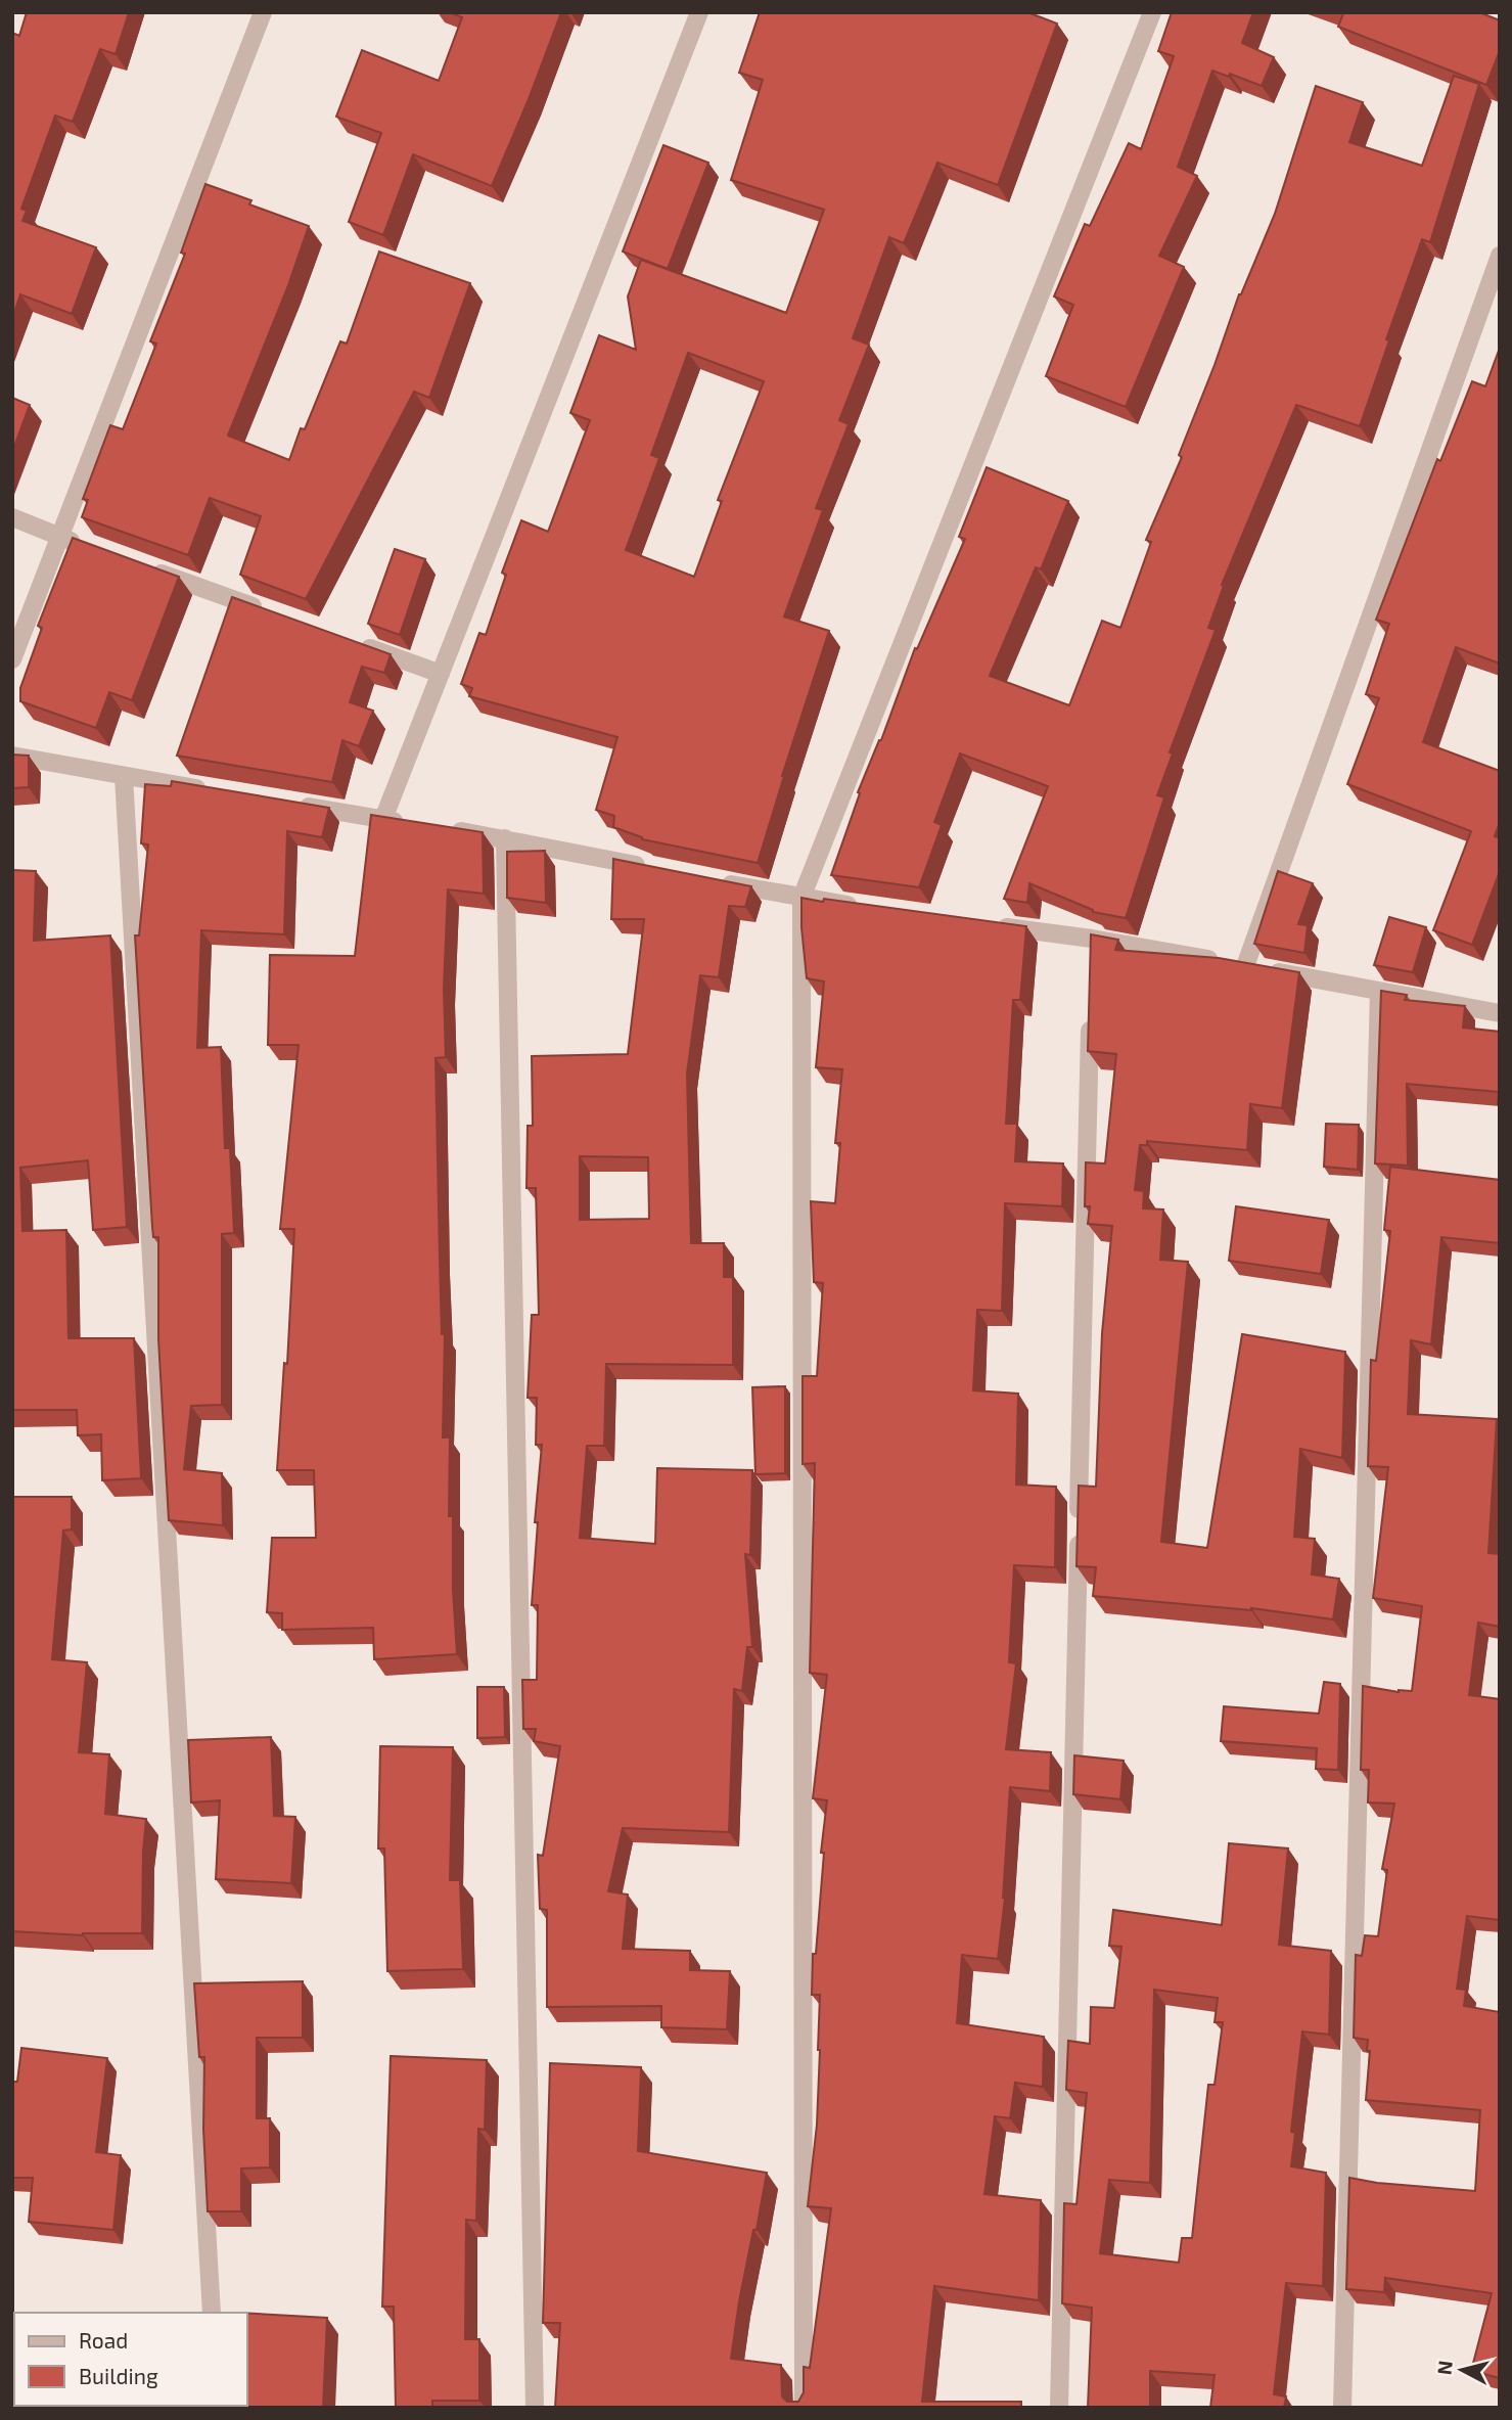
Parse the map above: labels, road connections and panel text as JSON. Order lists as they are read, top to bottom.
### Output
{
  "legend": ["Road", "Building"],
  "north": "left"
}
